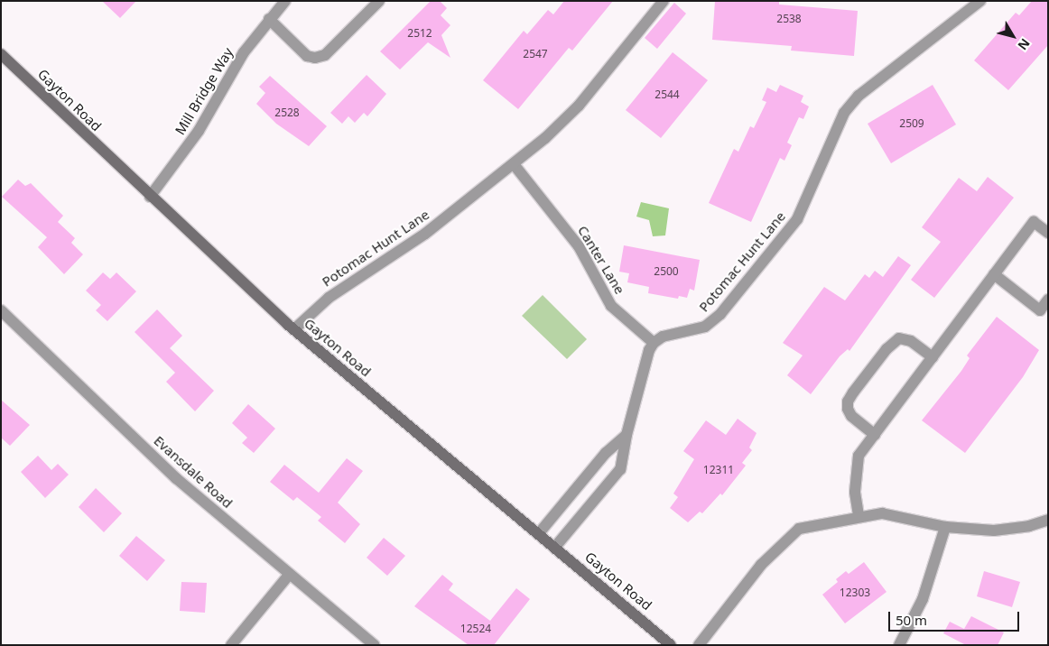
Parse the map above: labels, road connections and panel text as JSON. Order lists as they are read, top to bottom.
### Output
{
  "streets": {
    "street": [
      "Mill Bridge Way",
      "Gayton Road",
      "Potomac Hunt Lane",
      "Canter Lane",
      "Evansdale Road"
    ]
  },
  "crossings": [
    ["Mill Bridge Way", "Gayton Road"],
    ["Gayton Road", "Potomac Hunt Lane"],
    ["Potomac Hunt Lane", "Canter Lane"]
  ],
  "house_numbers": [
    "2538",
    "2512",
    "2547",
    "2544",
    "2528",
    "2509",
    "2500",
    "12311",
    "12303",
    "12524"
  ],
  "scale_bar": "50 m",
  "north": "bottom right"
}
